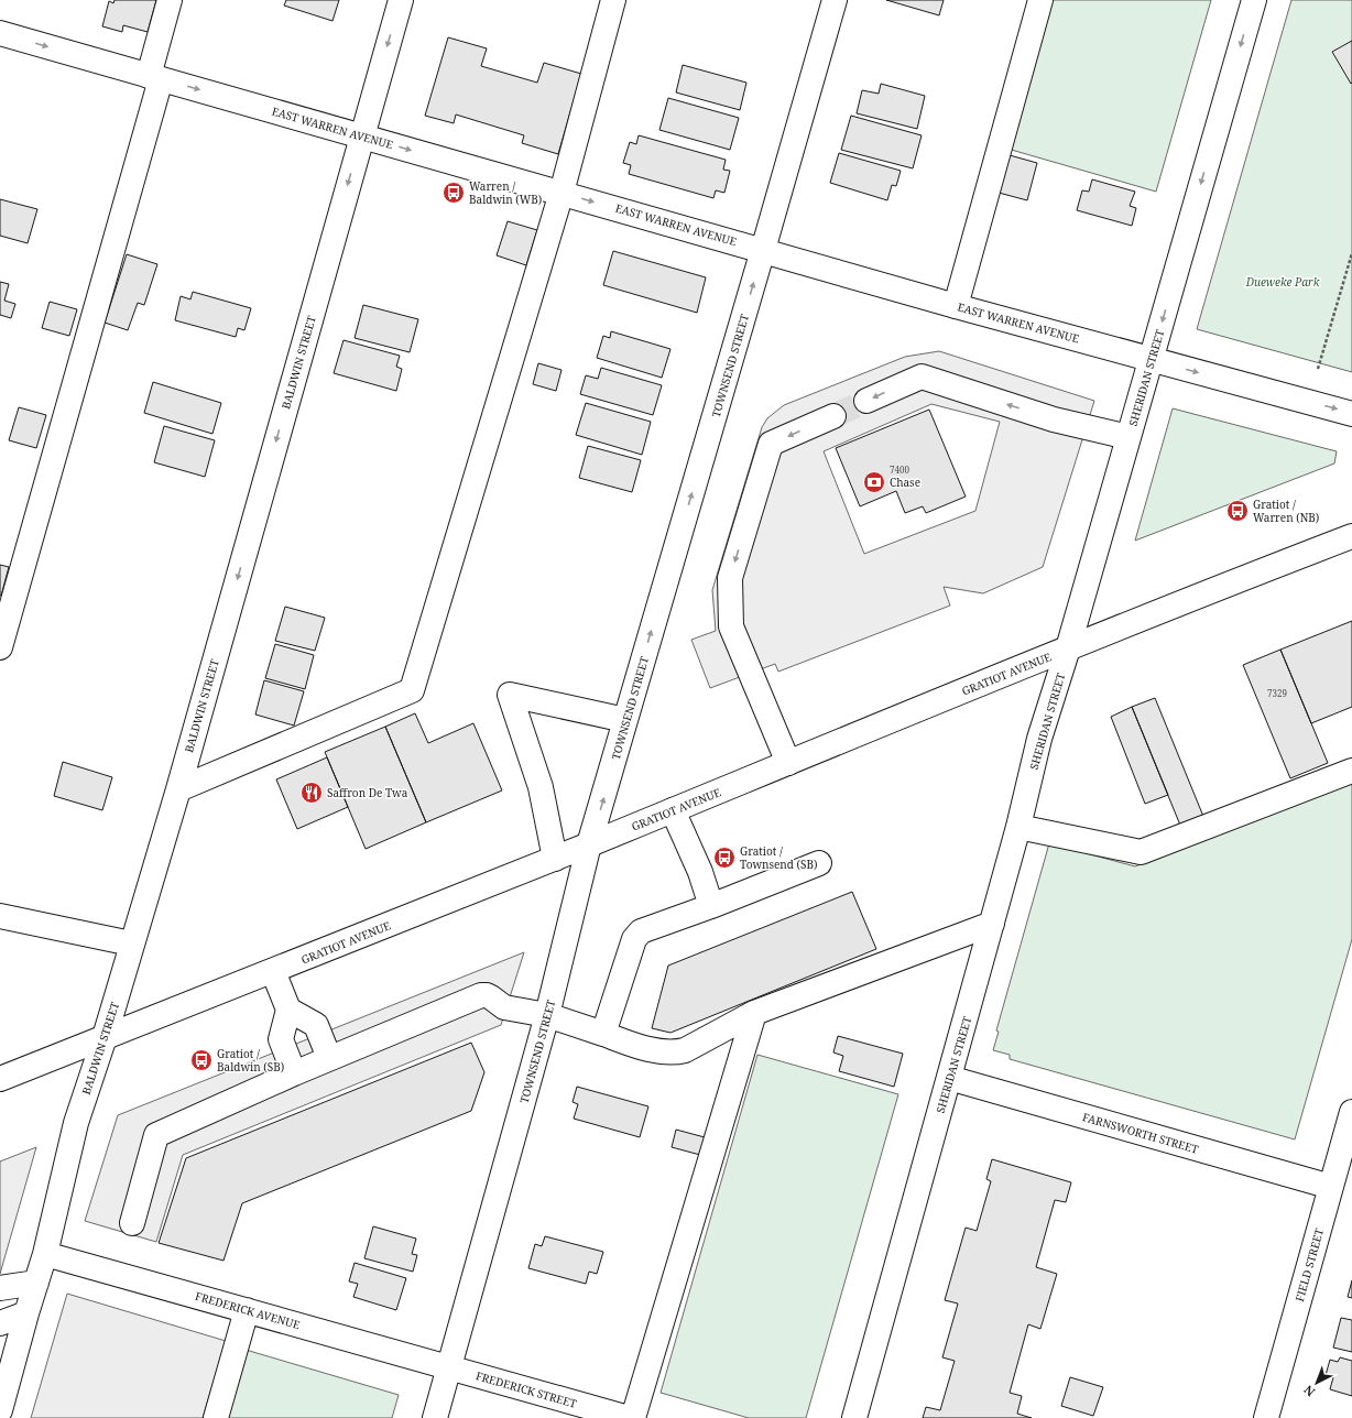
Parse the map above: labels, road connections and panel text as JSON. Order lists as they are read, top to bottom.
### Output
{
  "streets": {
    "street": [
      "EAST WARREN AVENUE",
      "BALDWIN STREET",
      "TOWNSEND STREET",
      "SHERIDAN STREET",
      "GRATIOT AVENUE",
      "FARNSWORTH STREET",
      "FIELD STREET",
      "FREDERICK AVENUE",
      "FREDERICK STREET"
    ]
  },
  "crossings": [
    ["EAST WARREN AVENUE", "BALDWIN STREET"],
    ["EAST WARREN AVENUE", "TOWNSEND STREET"],
    ["EAST WARREN AVENUE", "SHERIDAN STREET"],
    ["BALDWIN STREET", "GRATIOT AVENUE"],
    ["BALDWIN STREET", "FREDERICK AVENUE"],
    ["TOWNSEND STREET", "GRATIOT AVENUE"],
    ["TOWNSEND STREET", "FREDERICK AVENUE"],
    ["TOWNSEND STREET", "FREDERICK STREET"],
    ["SHERIDAN STREET", "GRATIOT AVENUE"],
    ["SHERIDAN STREET", "FARNSWORTH STREET"],
    ["FARNSWORTH STREET", "FIELD STREET"],
    ["FREDERICK AVENUE", "FREDERICK STREET"]
  ],
  "one_way": ["EAST WARREN AVENUE", "TOWNSEND STREET"],
  "parks": ["Dueweke Park"],
  "places": {
    "bus stop": [
      "Warren / Baldwin (WB)",
      "Gratiot / Warren (NB)",
      "Gratiot / Townsend (SB)",
      "Gratiot / Baldwin (SB)"
    ],
    "bank": ["Chase"],
    "restaurant": ["Saffron De Twa"]
  },
  "house_numbers": ["7400", "7329"],
  "north": "bottom left"
}
